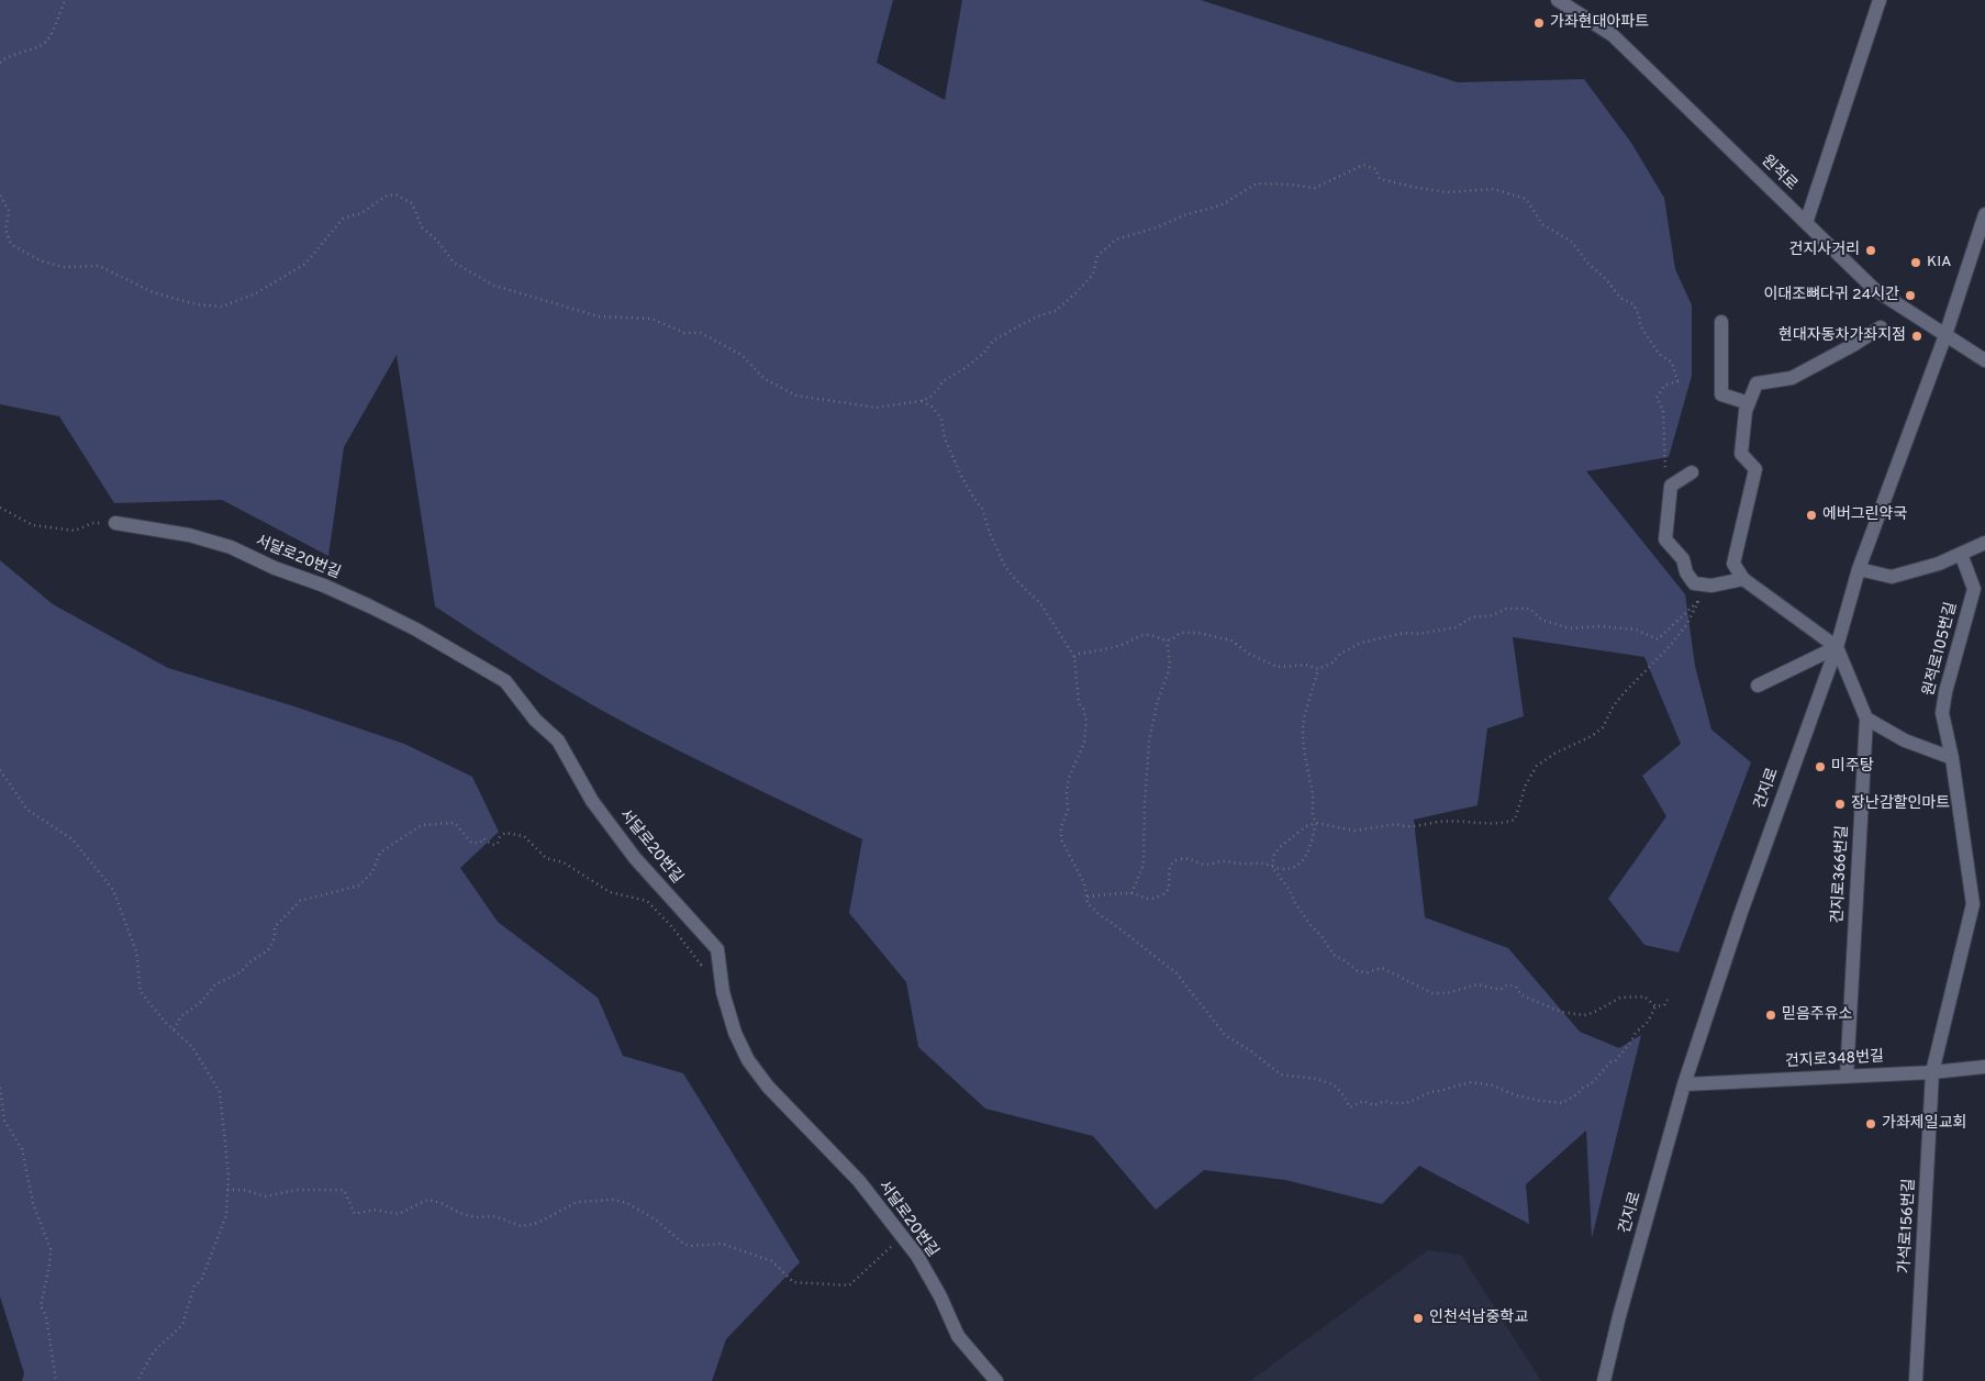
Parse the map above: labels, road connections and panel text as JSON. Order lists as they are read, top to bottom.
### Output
{
  "streets": {
    "street": [
      "원적로",
      "서달로20번길",
      "원적로105번길",
      "건지로",
      "건지로366번길",
      "건지로348번길",
      "가석로156번길"
    ]
  },
  "crossings": [
    ["원적로", "건지로"],
    ["원적로105번길", "건지로348번길"],
    ["원적로105번길", "가석로156번길"],
    ["건지로", "건지로366번길"],
    ["건지로", "건지로348번길"],
    ["건지로366번길", "건지로348번길"],
    ["건지로348번길", "가석로156번길"]
  ],
  "places": [
    "가좌현대아파트",
    "건지사거리",
    "KIA",
    "이대조뼈다귀 24시간",
    "현대자동차가좌지점",
    "에버그린약국",
    "미주탕",
    "장난감할인마트",
    "믿음주유소",
    "가좌제일교회",
    "인천석남중학교"
  ]
}
